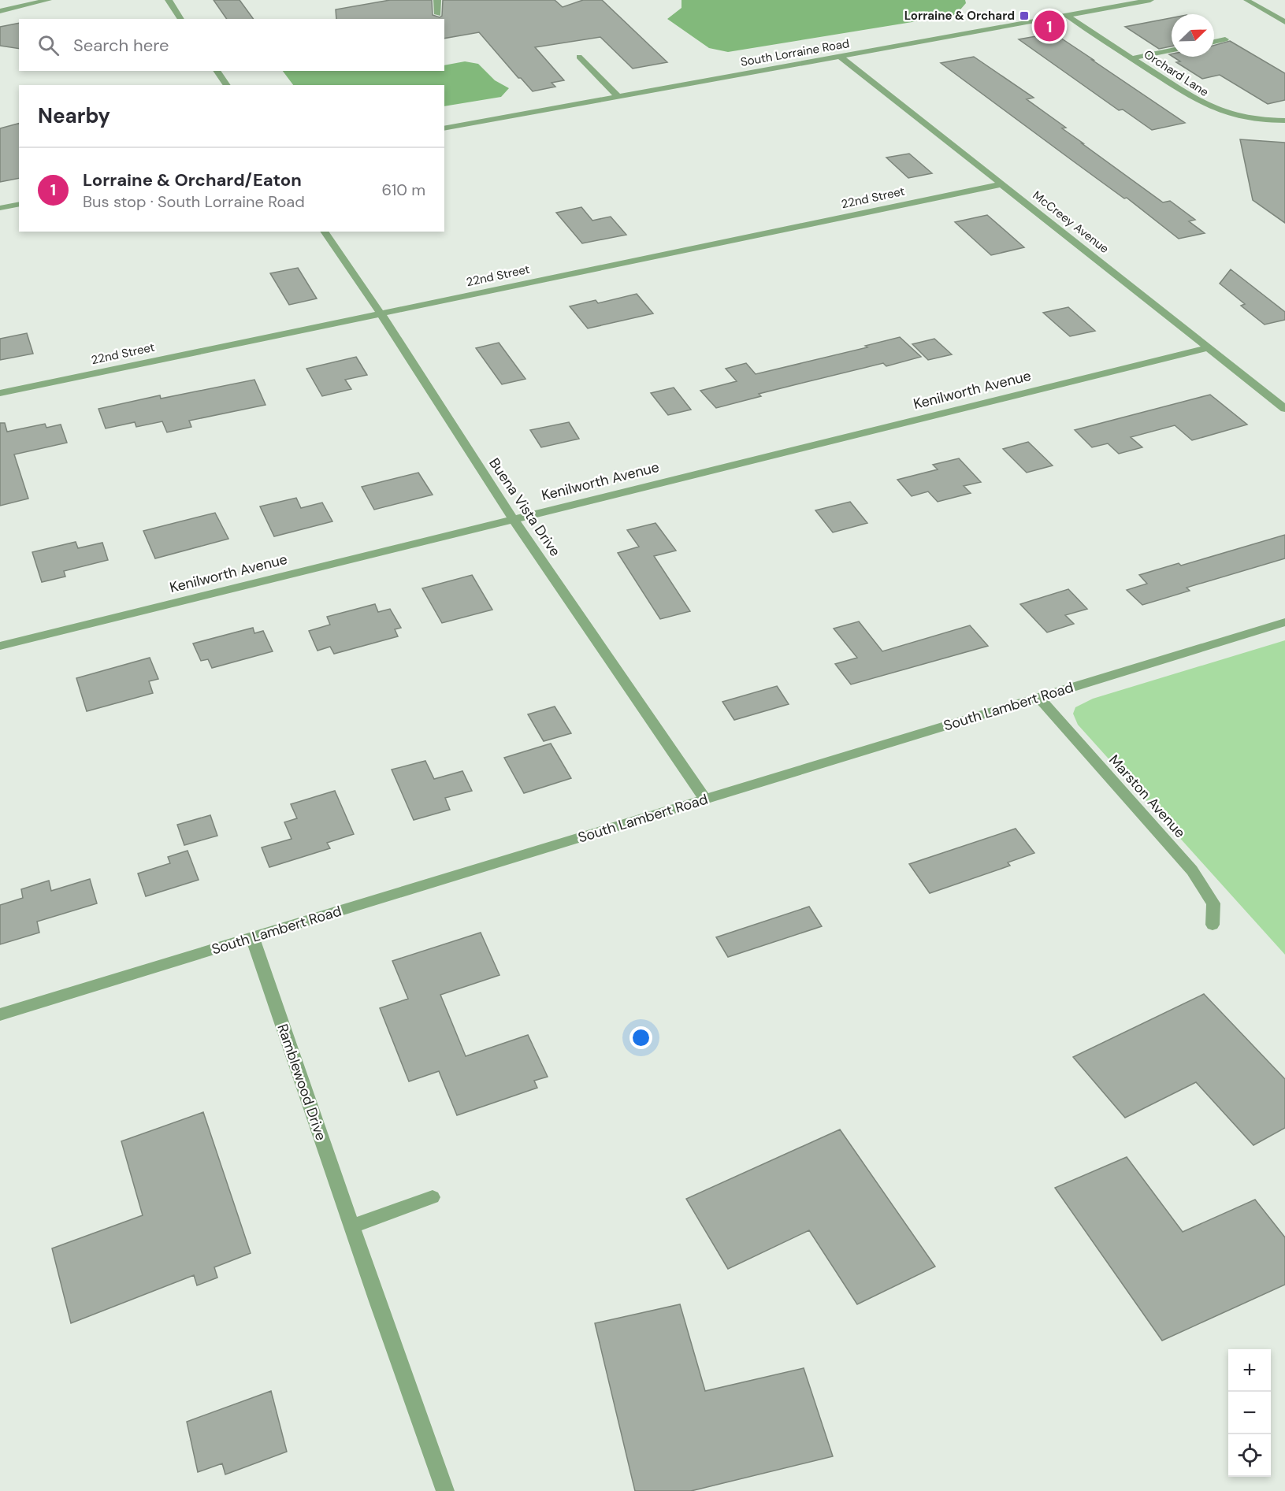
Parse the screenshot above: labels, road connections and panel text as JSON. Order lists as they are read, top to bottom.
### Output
{
  "streets": {
    "street": [
      "South Lorraine Road",
      "Orchard Lane",
      "22nd Street",
      "McCreey Avenue",
      "Kenilworth Avenue",
      "Buena Vista Drive",
      "South Lambert Road",
      "Marston Avenue",
      "Ramblewood Drive"
    ]
  },
  "crossings": [
    ["South Lorraine Road", "Orchard Lane"],
    ["South Lorraine Road", "McCreey Avenue"],
    ["22nd Street", "McCreey Avenue"],
    ["22nd Street", "Buena Vista Drive"],
    ["McCreey Avenue", "Kenilworth Avenue"],
    ["Kenilworth Avenue", "Buena Vista Drive"],
    ["Buena Vista Drive", "South Lambert Road"],
    ["South Lambert Road", "Marston Avenue"],
    ["South Lambert Road", "Ramblewood Drive"]
  ],
  "places": {
    "transit": ["Lorraine & Orchard"]
  },
  "north": "top right",
  "page": {
    "pins": "1",
    "search": "Search here",
    "heading": "Nearby",
    "list": [
      {
        "mark": "1",
        "name": "Lorraine & Orchard/Eaton",
        "note": "Bus stop · South Lorraine Road",
        "value": "610 m"
      }
    ],
    "map_buttons": ["+", "−"]
  }
}
